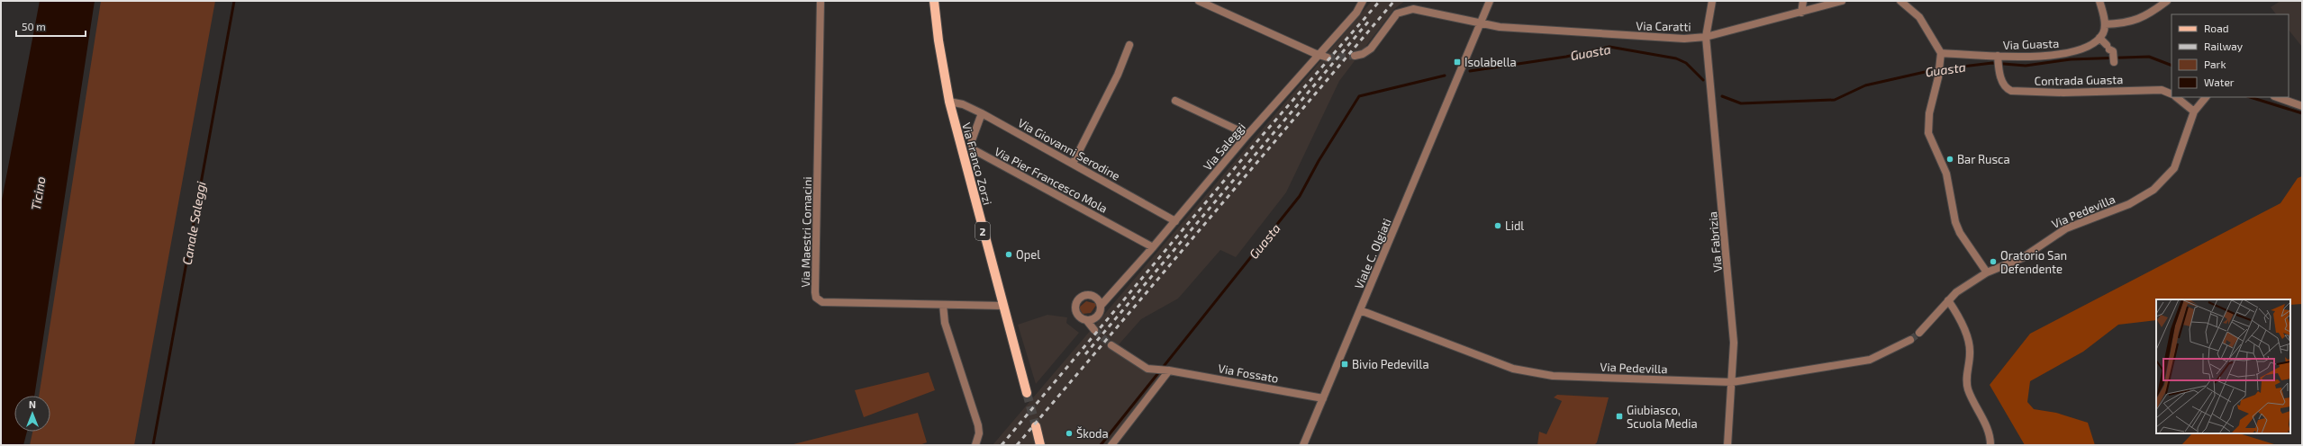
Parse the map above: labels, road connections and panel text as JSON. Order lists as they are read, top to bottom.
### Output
{
  "streets": {
    "main road": ["Via Franco Zorzi", "2"],
    "street": [
      "Via Caratti",
      "Via Guasta",
      "Contrada Guasta",
      "Via Saleggi",
      "Via Giovanni Serodine",
      "Via Pier Francesco Mola",
      "Via Pedevilla",
      "Via Maestri Comacini",
      "Via Fabrizia",
      "Viale C. Olgiati",
      "Via Fossato"
    ]
  },
  "crossings": [
    ["Via Caratti", "Via Fabrizia"],
    ["Via Caratti", "Viale C. Olgiati"],
    ["Via Guasta", "Contrada Guasta"],
    ["Via Saleggi", "Via Giovanni Serodine"],
    ["Via Saleggi", "Via Pier Francesco Mola"],
    ["Via Giovanni Serodine", "Via Franco Zorzi"],
    ["Via Giovanni Serodine", "Via Pier Francesco Mola"],
    ["Via Franco Zorzi", "Via Maestri Comacini"],
    ["Via Pedevilla", "Via Fabrizia"],
    ["Via Pedevilla", "Viale C. Olgiati"],
    ["Viale C. Olgiati", "Via Fossato"]
  ],
  "water": ["Guasta", "Ticino", "Canale Saleggi"],
  "places": {
    "transit": ["Isolabella", "Bivio Pedevilla", "Giubiasco, Scuola Media"],
    "other": [
      "Bar Rusca",
      "Lidl",
      "Opel",
      "Oratorio San Defendente",
      "Škoda"
    ]
  },
  "legend": [
    "Road",
    "Railway",
    "Park",
    "Water"
  ],
  "scale_bar": "50 m",
  "north": "top"
}
